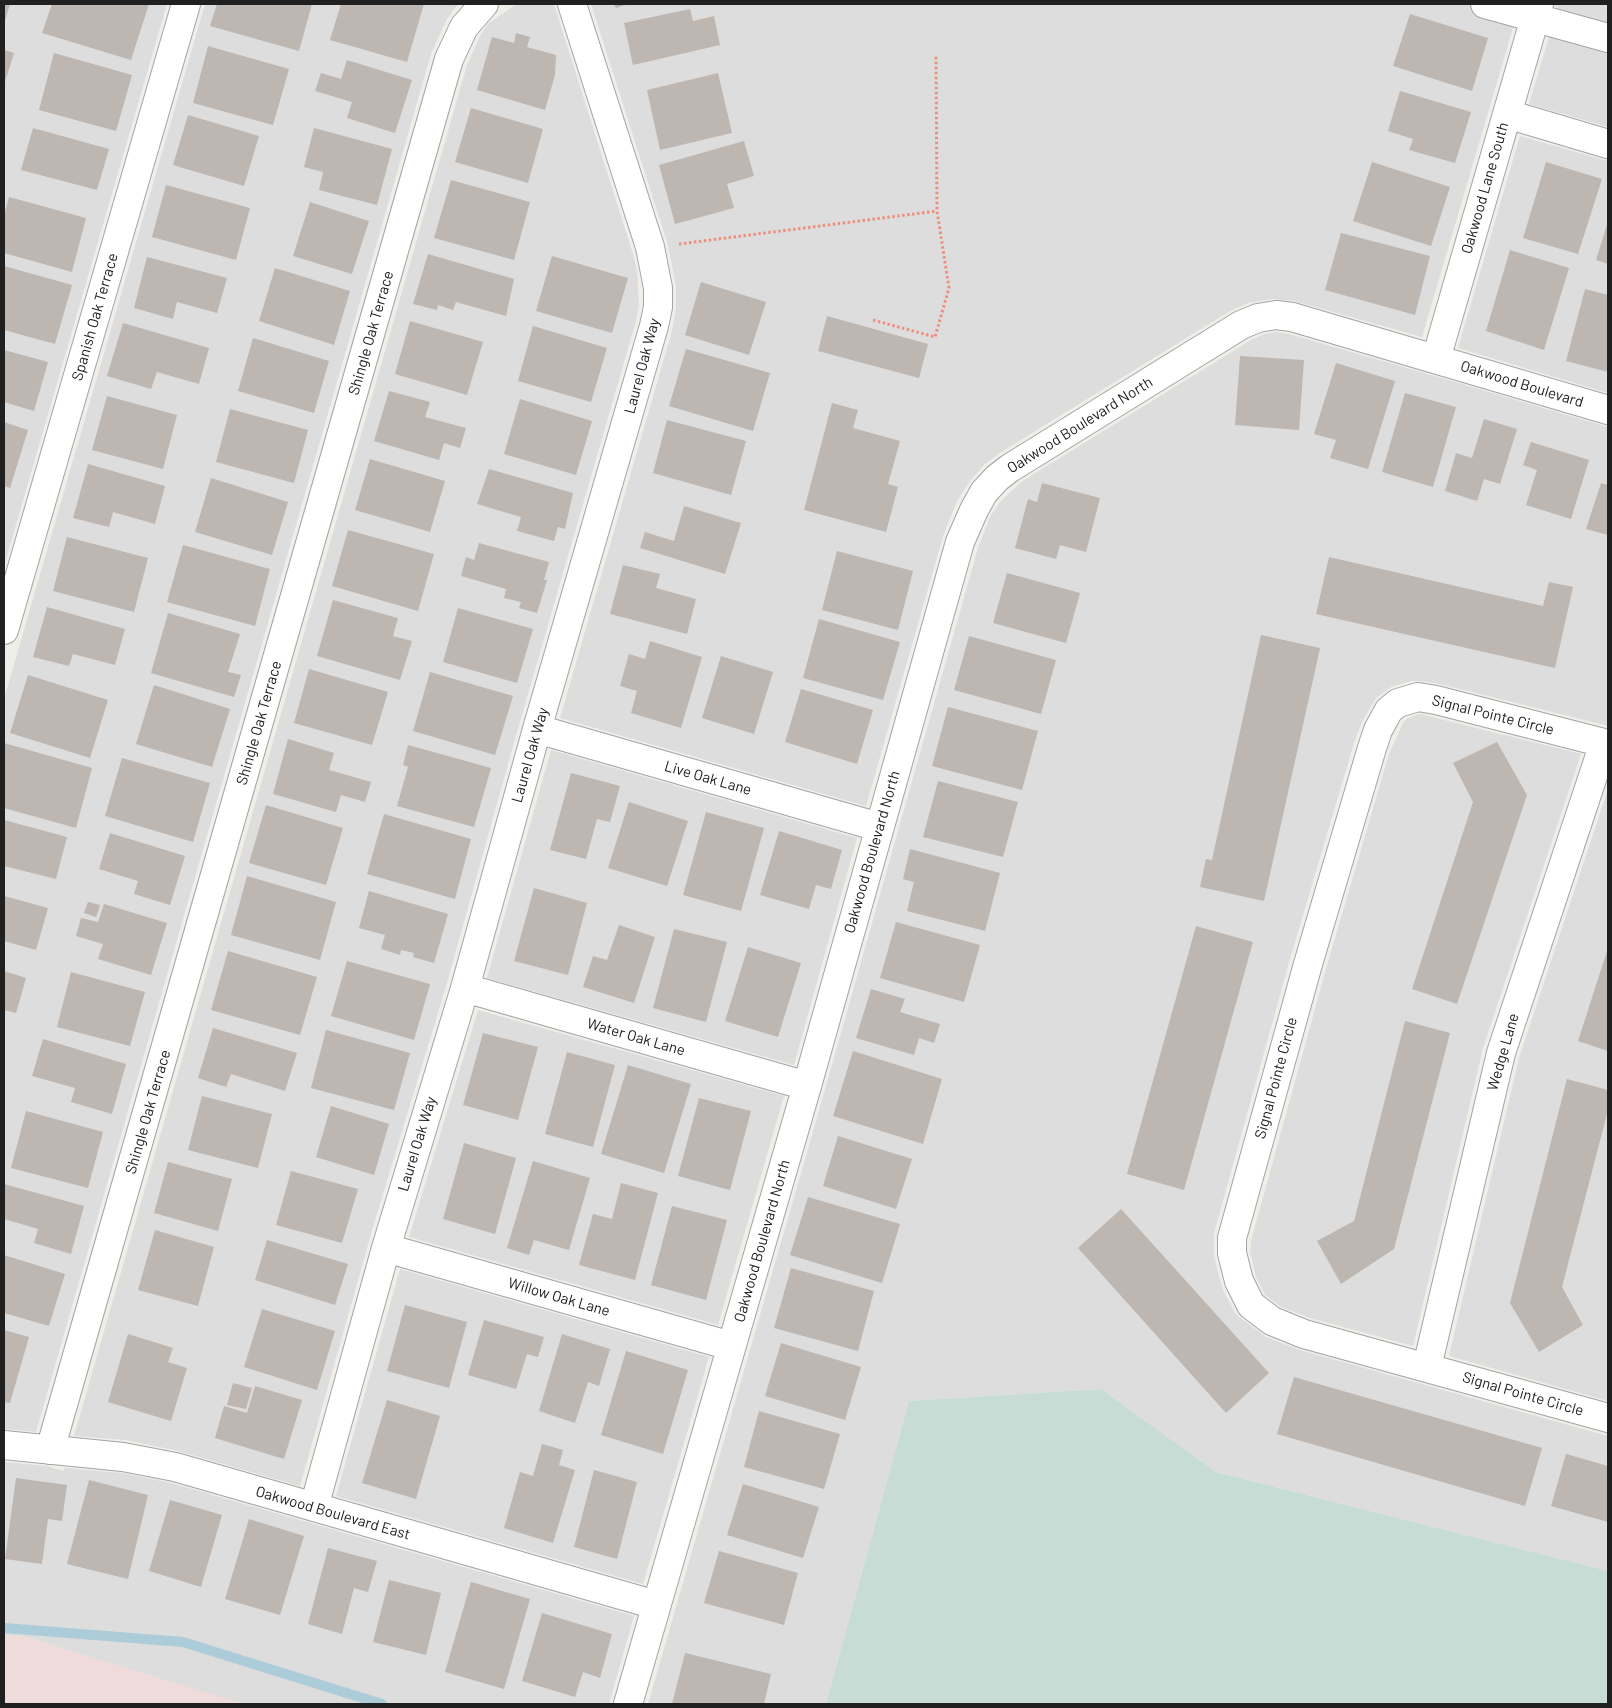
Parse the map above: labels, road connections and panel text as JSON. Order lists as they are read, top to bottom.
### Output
{
  "streets": {
    "street": [
      "Oakwood Lane South",
      "Spanish Oak Terrace",
      "Shingle Oak Terrace",
      "Laurel Oak Way",
      "Oakwood Boulevard",
      "Oakwood Boulevard North",
      "Signal Pointe Circle",
      "Live Oak Lane",
      "Water Oak Lane",
      "Wedge Lane",
      "Willow Oak Lane",
      "Oakwood Boulevard East"
    ]
  },
  "crossings": [
    ["Oakwood Lane South", "Oakwood Boulevard"],
    ["Oakwood Lane South", "Oakwood Boulevard North"],
    ["Shingle Oak Terrace", "Oakwood Boulevard East"],
    ["Laurel Oak Way", "Live Oak Lane"],
    ["Laurel Oak Way", "Water Oak Lane"],
    ["Laurel Oak Way", "Willow Oak Lane"],
    ["Laurel Oak Way", "Oakwood Boulevard East"],
    ["Oakwood Boulevard", "Oakwood Boulevard North"],
    ["Oakwood Boulevard North", "Live Oak Lane"],
    ["Oakwood Boulevard North", "Water Oak Lane"],
    ["Oakwood Boulevard North", "Willow Oak Lane"],
    ["Oakwood Boulevard North", "Oakwood Boulevard East"],
    ["Signal Pointe Circle", "Wedge Lane"]
  ]
}
